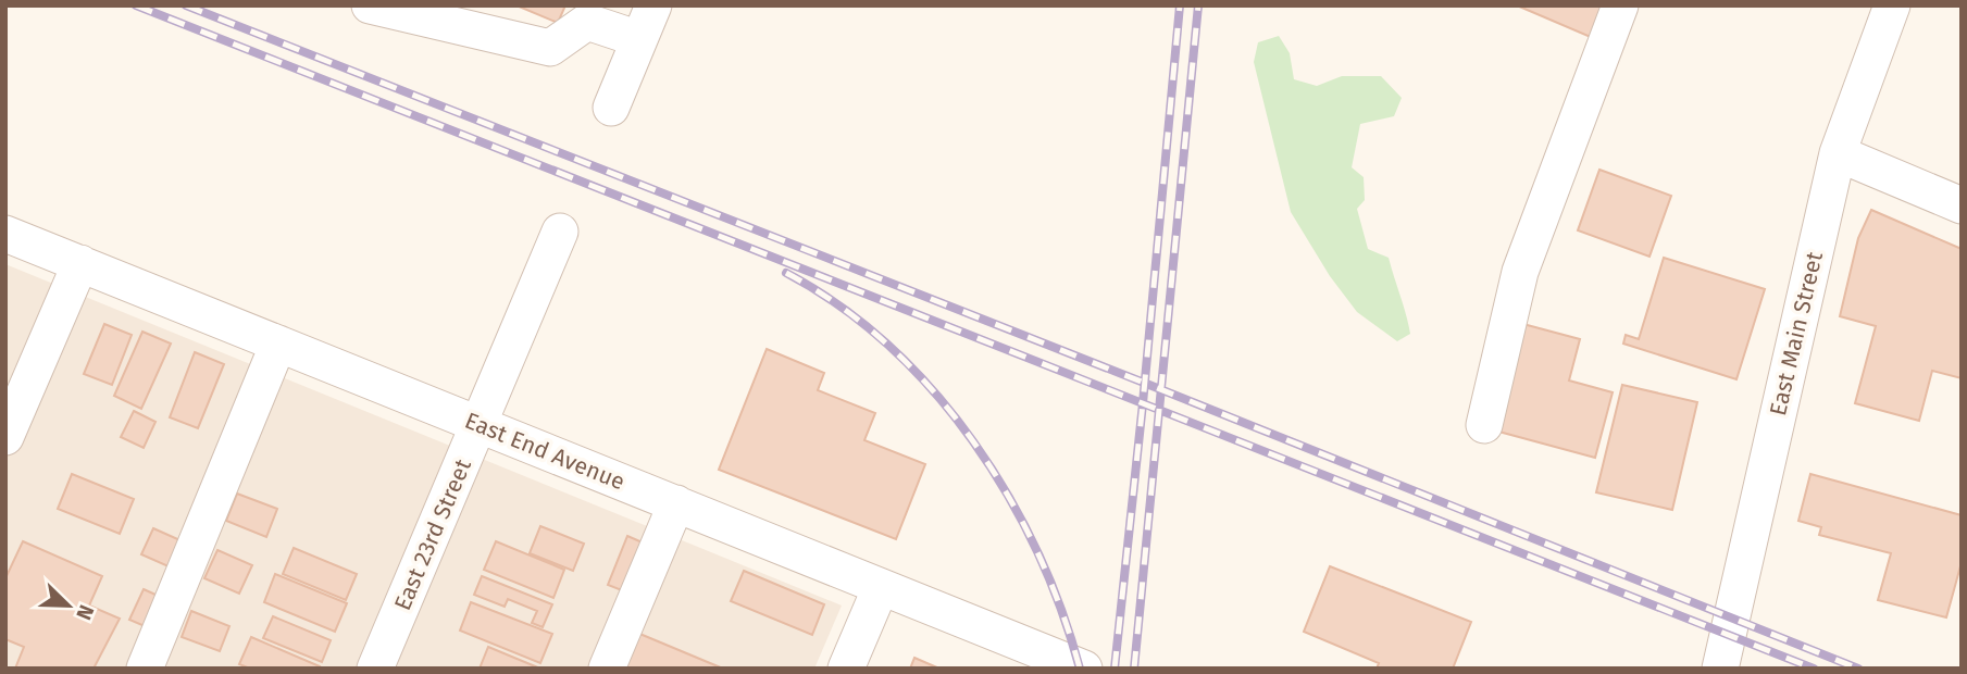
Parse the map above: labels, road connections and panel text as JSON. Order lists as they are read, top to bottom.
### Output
{
  "streets": {
    "street": ["East Main Street", "East End Avenue", "East 23rd Street"]
  },
  "crossings": [
    ["East End Avenue", "East 23rd Street"]
  ],
  "north": "bottom right"
}
